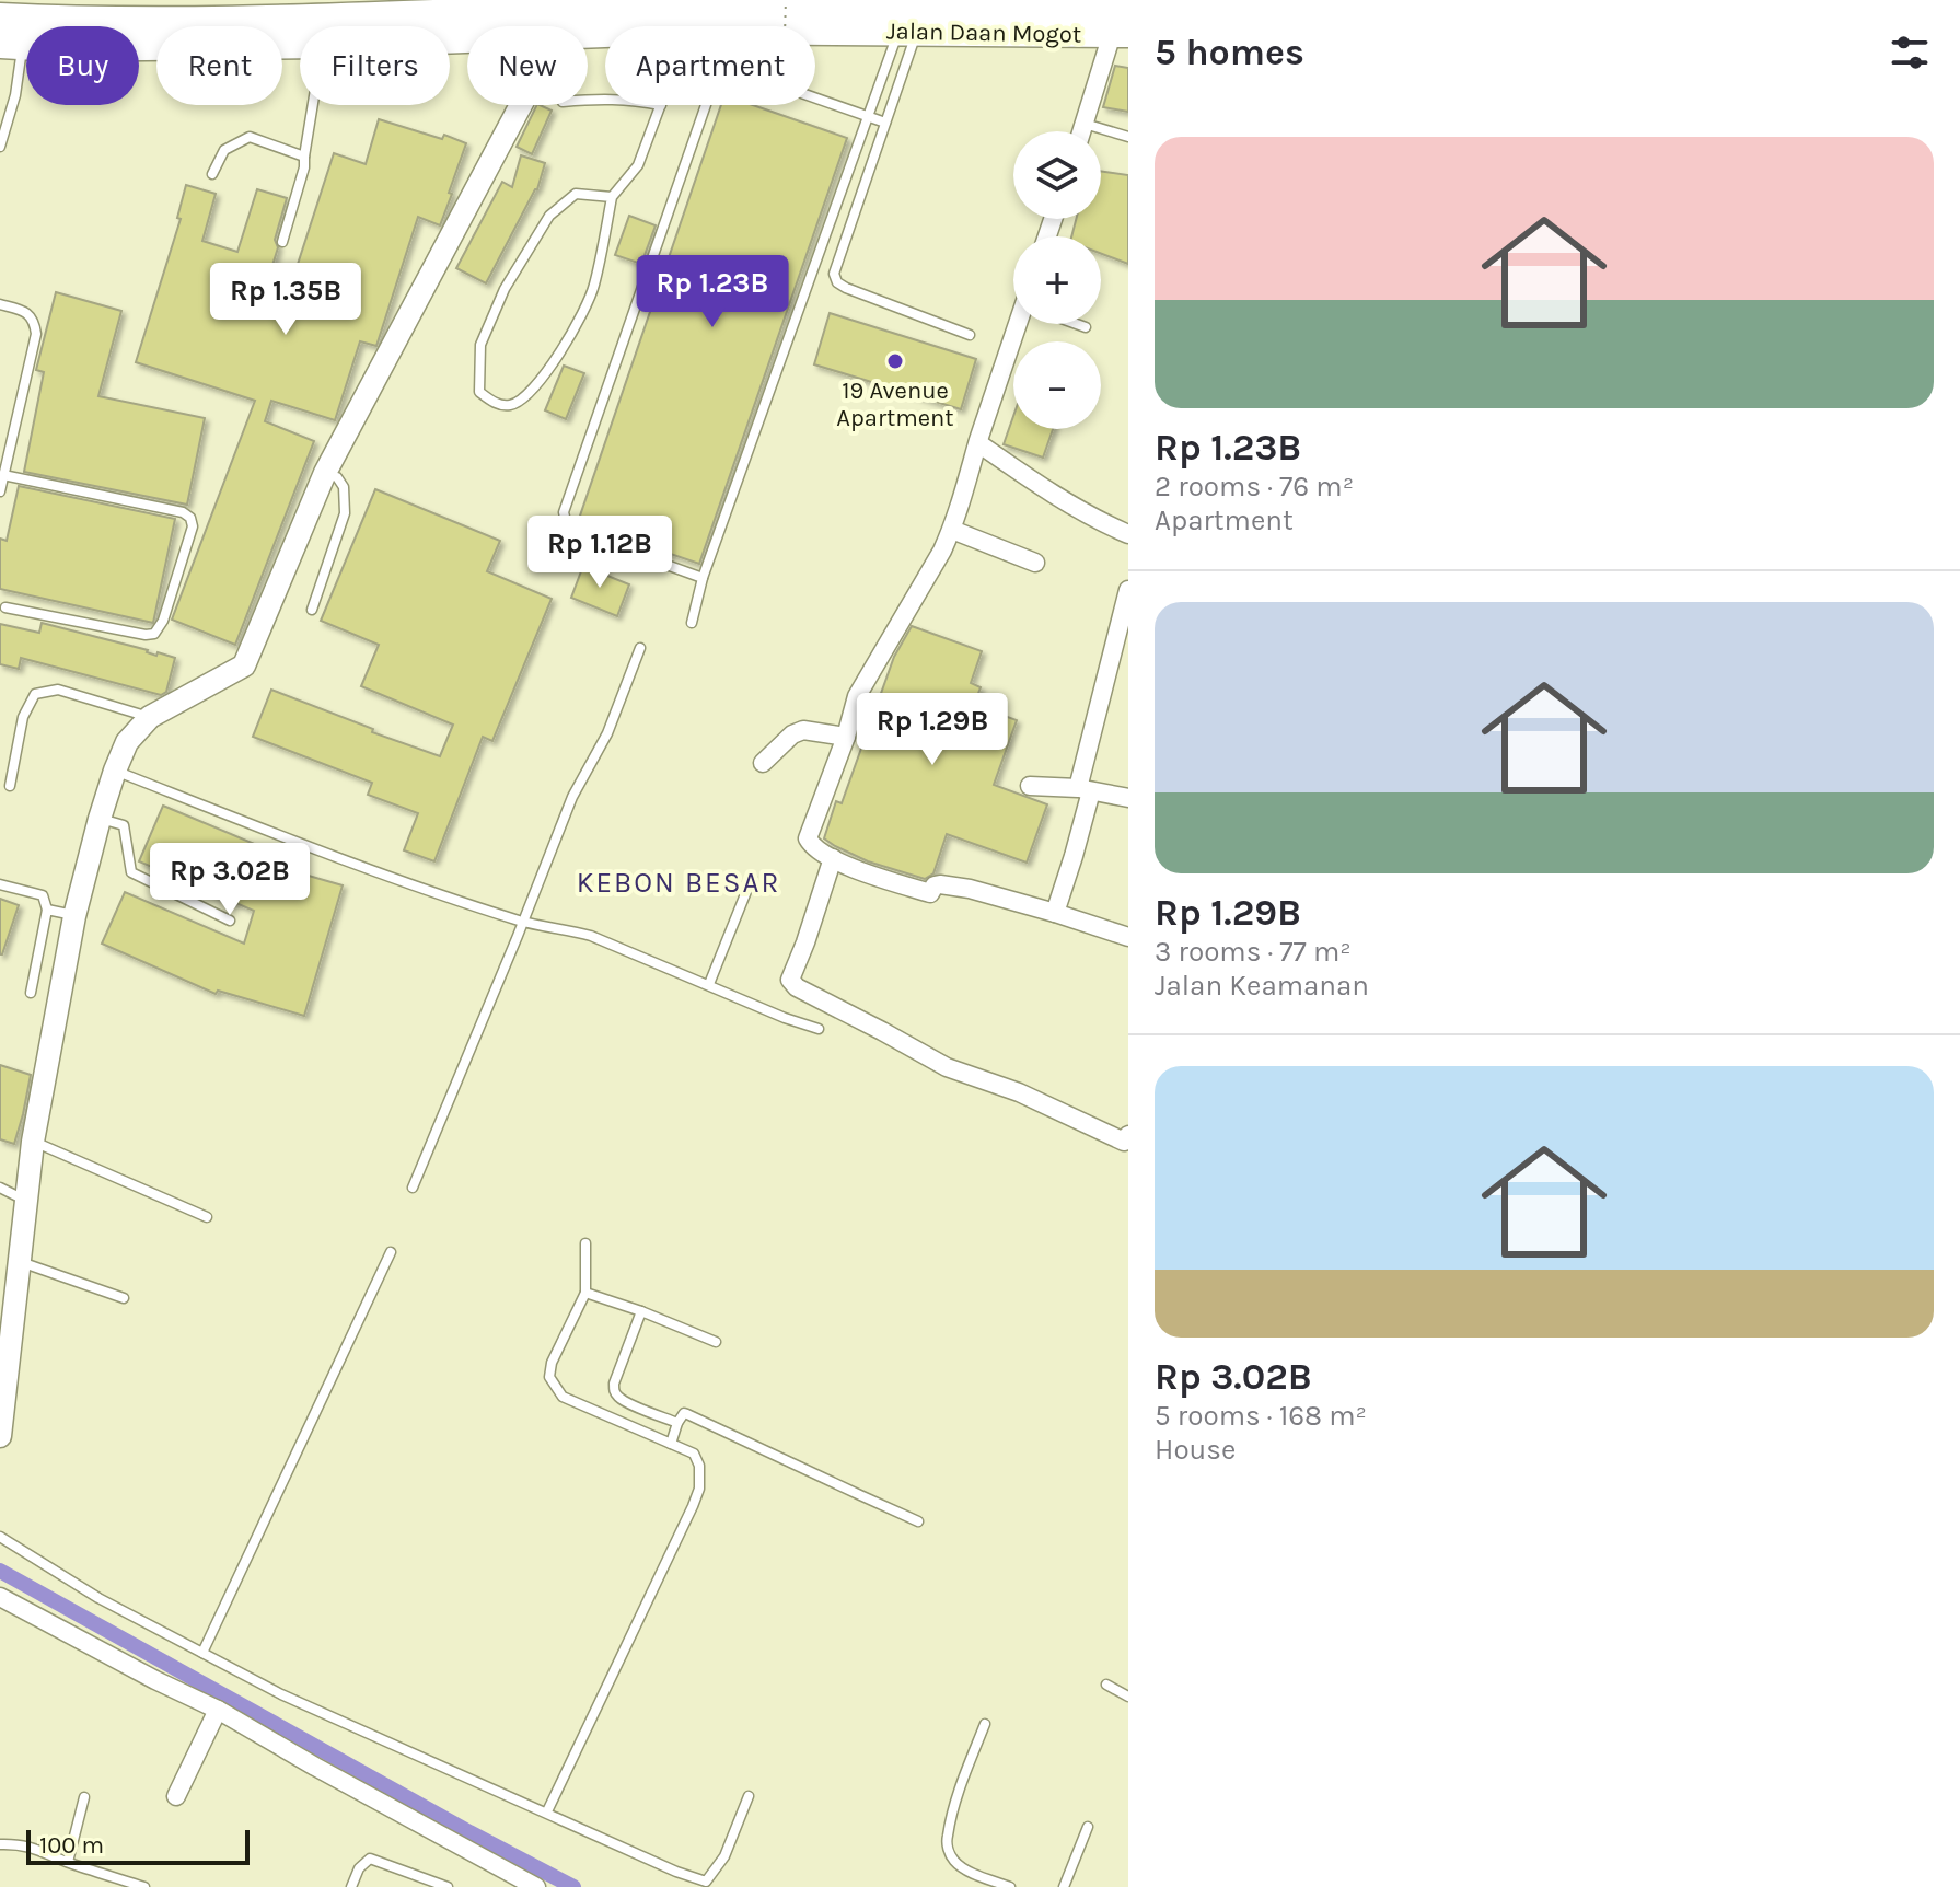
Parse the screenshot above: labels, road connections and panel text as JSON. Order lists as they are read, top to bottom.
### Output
{
  "streets": {
    "highway": ["Jalan Daan Mogot"]
  },
  "districts": ["KEBON BESAR"],
  "places": ["19 Avenue Apartment"],
  "scale_bar": "100 m",
  "page": {
    "heading": "5 homes",
    "chip": [
      "Buy",
      "Rent",
      "Filters",
      "New",
      "Apartment"
    ],
    "list": [
      {
        "name": "Rp 1.23B",
        "note": "2 rooms · 76 m² · Apartment"
      },
      {
        "name": "Rp 1.29B",
        "note": "3 rooms · 77 m² · Jalan Keamanan"
      },
      {
        "name": "Rp 3.02B",
        "note": "5 rooms · 168 m² · House"
      }
    ],
    "map_buttons": ["+", "−"],
    "price": [
      "Rp 1.23B",
      "Rp 1.35B",
      "Rp 1.12B",
      "Rp 1.29B",
      "Rp 3.02B"
    ],
    "scale": "100 m"
  }
}
